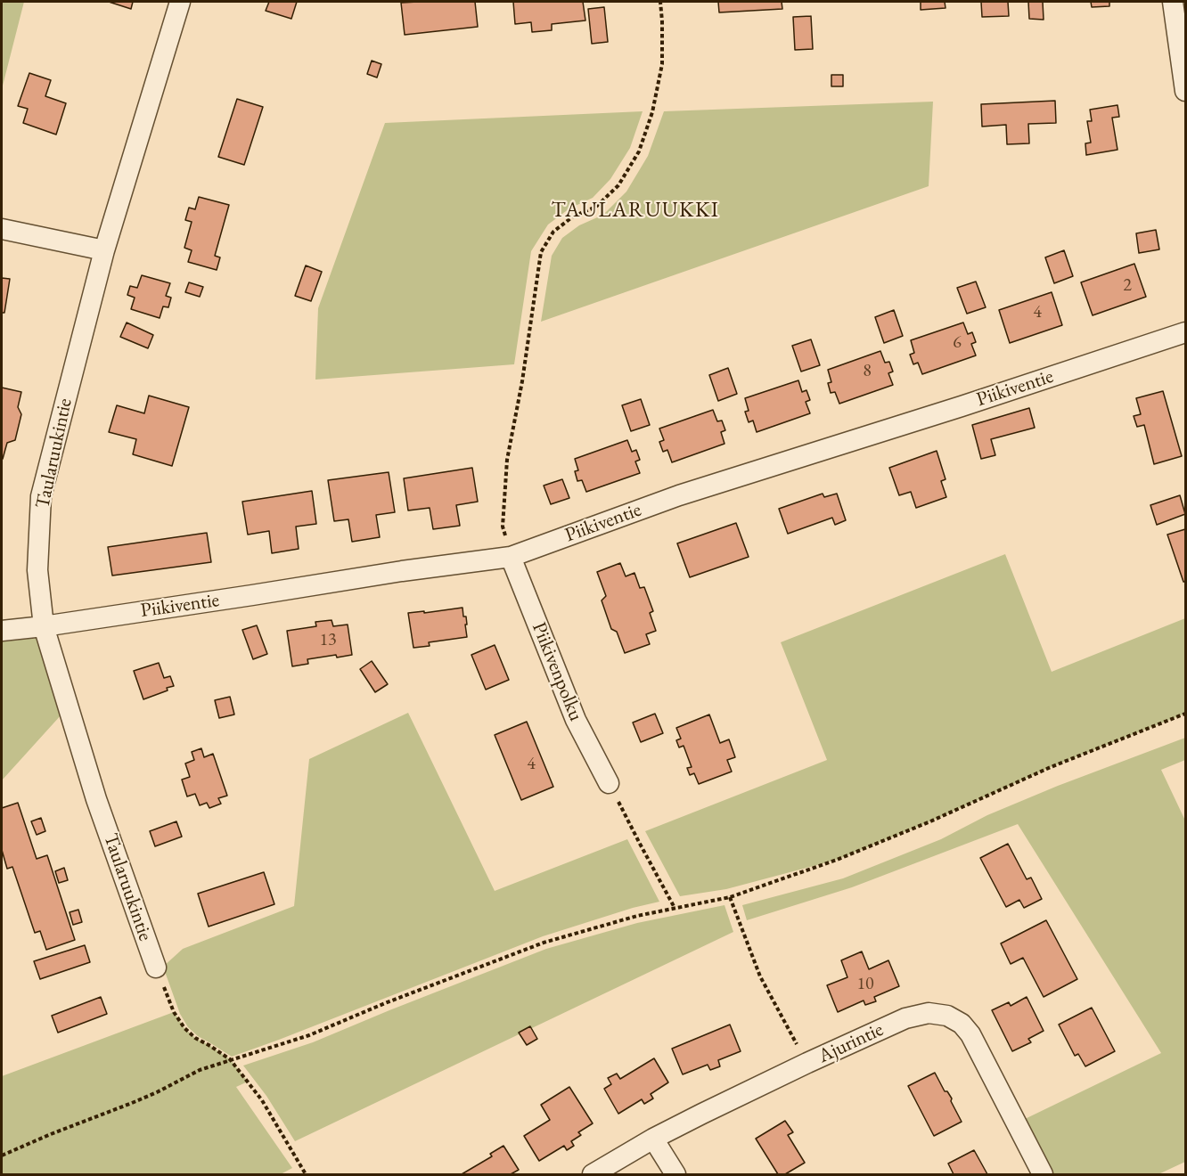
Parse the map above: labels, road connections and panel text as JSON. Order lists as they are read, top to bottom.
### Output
{
  "streets": {
    "street": [
      "Piikiventie",
      "Taularuukintie",
      "Piikivenpolku",
      "Ajurintie"
    ]
  },
  "crossings": [
    ["Piikiventie", "Taularuukintie"],
    ["Piikiventie", "Piikivenpolku"]
  ],
  "districts": ["TAULARUUKKI"],
  "house_numbers": [
    "2",
    "4",
    "6",
    "8",
    "13",
    "4",
    "10"
  ]
}
